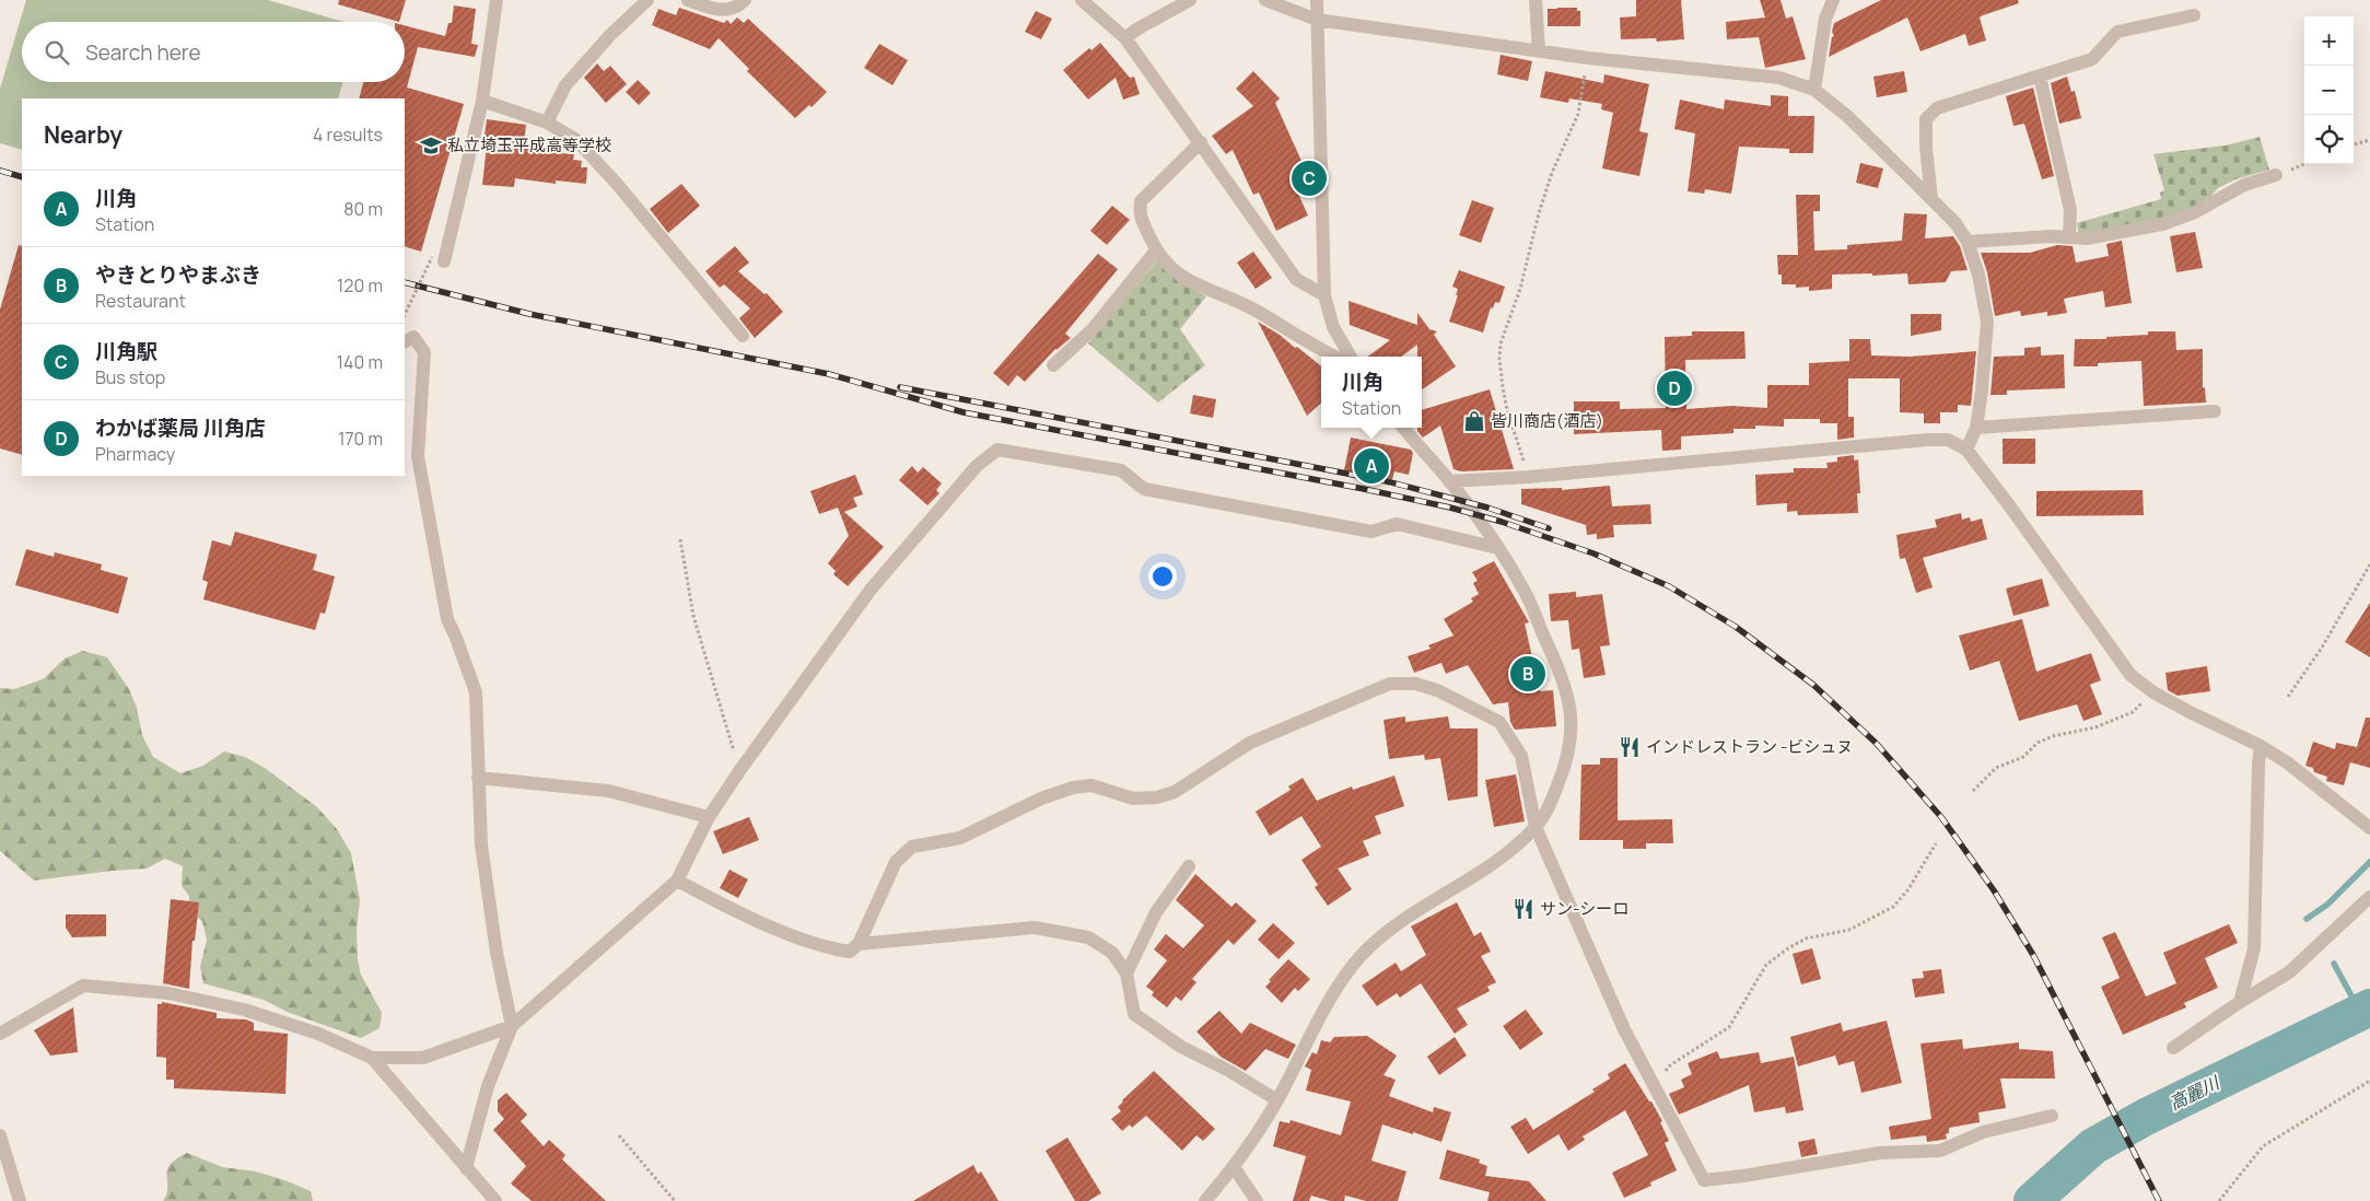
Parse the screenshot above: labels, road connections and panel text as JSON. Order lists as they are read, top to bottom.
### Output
{
  "water": ["高麗川"],
  "places": {
    "school or university": ["私立埼玉平成高等学校"],
    "shop": ["皆川商店(酒店)"],
    "restaurant": ["インドレストラン -ビシュヌ", "サン-シーロ"]
  },
  "page": {
    "map_buttons": ["+", "−"],
    "search": "Search here",
    "heading": ["Nearby", "4 results"],
    "pins": [
      "C",
      "D",
      "A",
      "B"
    ],
    "list": [
      {
        "mark": "A",
        "name": "川角",
        "note": "Station",
        "value": "80 m"
      },
      {
        "mark": "B",
        "name": "やきとりやまぶき",
        "note": "Restaurant",
        "value": "120 m"
      },
      {
        "mark": "C",
        "name": "川角駅",
        "note": "Bus stop",
        "value": "140 m"
      },
      {
        "mark": "D",
        "name": "わかば薬局 川角店",
        "note": "Pharmacy",
        "value": "170 m"
      }
    ],
    "popup": ["川角", "Station"]
  }
}
